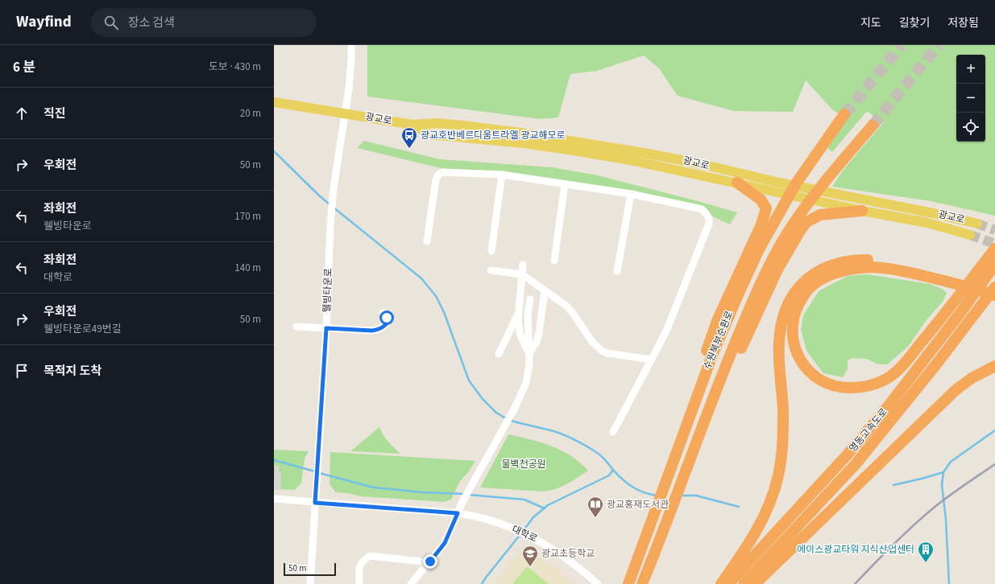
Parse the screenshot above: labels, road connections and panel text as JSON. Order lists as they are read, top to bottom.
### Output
{
  "streets": {
    "highway": ["수원북부순환로", "영동고속도로"],
    "main road": ["광교로"],
    "street": ["웰빙타운로", "대학로"]
  },
  "crossings": [
    ["광교로", "웰빙타운로"],
    ["웰빙타운로", "대학로"]
  ],
  "parks": ["물벽천공원"],
  "places": {
    "bus stop": ["광교호반베르디움트라엘.광교해모로"],
    "library": ["광교홍재도서관"],
    "building": ["에이스광교타워 지식산업센터"],
    "school or university": ["광교초등학교"]
  },
  "scale_bar": "50 m",
  "page": {
    "header": "Wayfind",
    "search": "장소 검색",
    "nav": ["지도", "길찾기", "저장됨"],
    "heading": ["6 분", "도보 · 430 m"],
    "map_buttons": ["+", "−"],
    "list": [
      ["직진", "20 m"],
      ["우회전", "50 m"],
      ["좌회전", "웰빙타운로", "170 m"],
      ["좌회전", "대학로", "140 m"],
      ["우회전", "웰빙타운로49번길", "50 m"],
      "목적지 도착"
    ],
    "scale": "50 m"
  }
}
